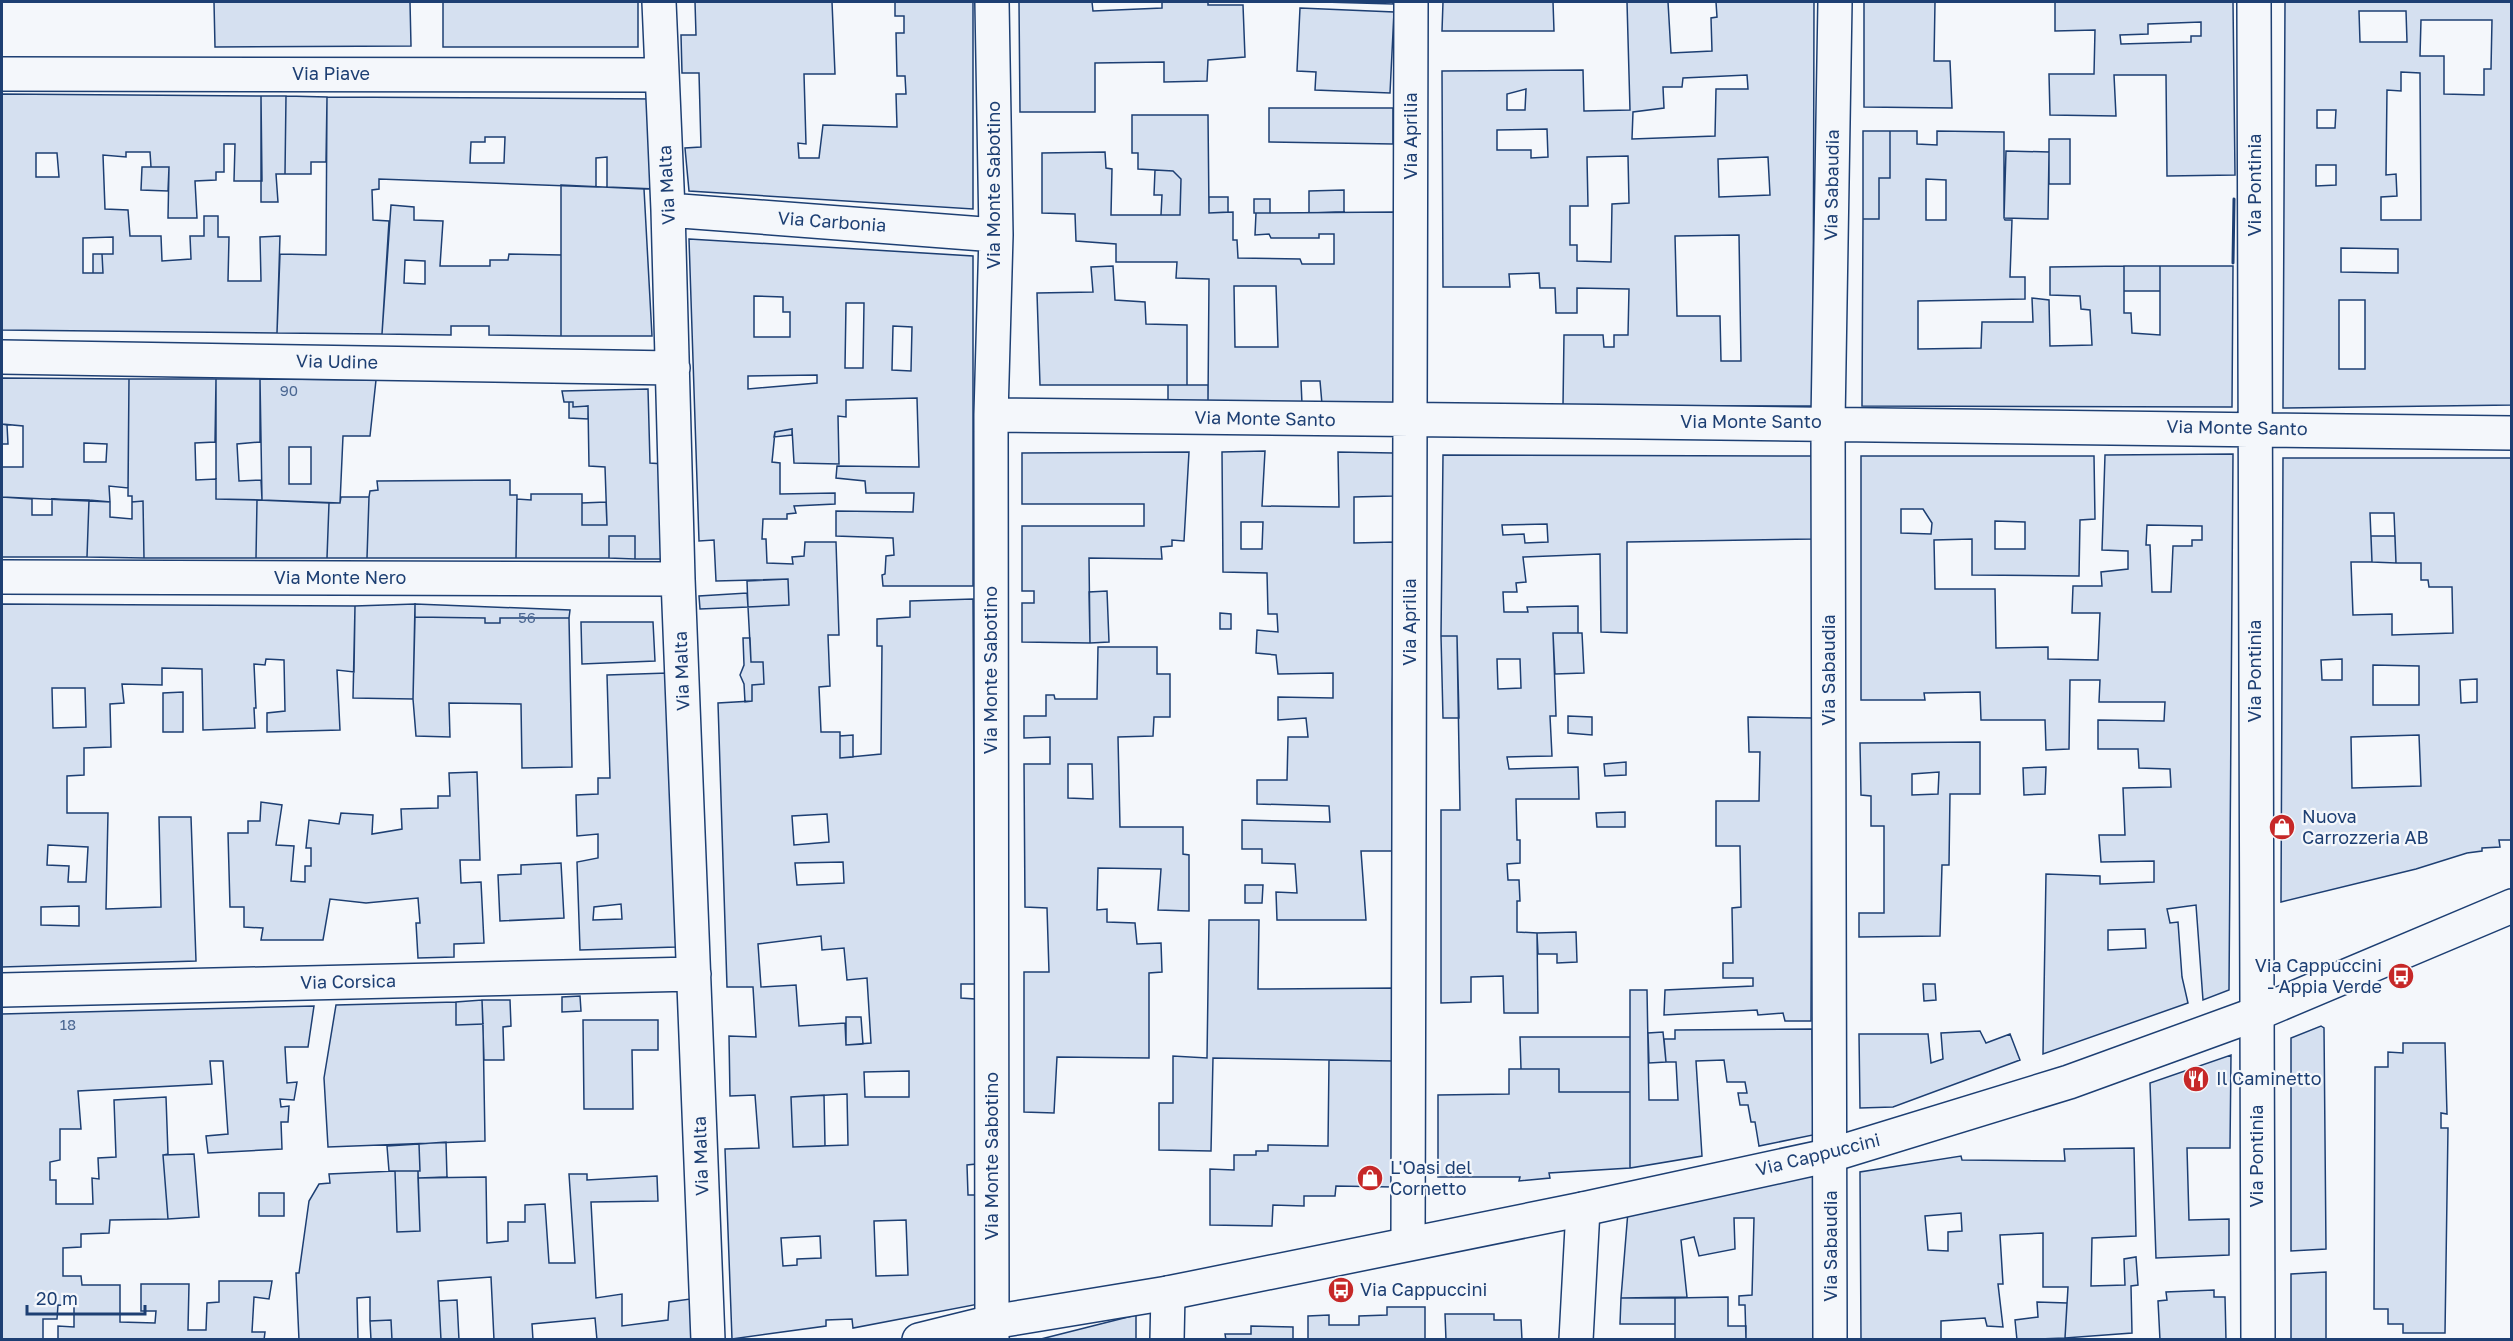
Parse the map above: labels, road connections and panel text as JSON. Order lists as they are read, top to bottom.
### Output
{
  "streets": {
    "street": [
      "Via Piave",
      "Via Aprilia",
      "Via Malta",
      "Via Monte Sabotino",
      "Via Sabaudia",
      "Via Pontinia",
      "Via Carbonia",
      "Via Udine",
      "Via Monte Santo",
      "Via Monte Nero",
      "Via Corsica",
      "Via Cappuccini"
    ]
  },
  "crossings": [
    ["Via Piave", "Via Malta"],
    ["Via Aprilia", "Via Monte Santo"],
    ["Via Aprilia", "Via Cappuccini"],
    ["Via Malta", "Via Carbonia"],
    ["Via Malta", "Via Udine"],
    ["Via Malta", "Via Monte Nero"],
    ["Via Malta", "Via Corsica"],
    ["Via Monte Sabotino", "Via Carbonia"],
    ["Via Monte Sabotino", "Via Monte Santo"],
    ["Via Monte Sabotino", "Via Cappuccini"],
    ["Via Sabaudia", "Via Monte Santo"],
    ["Via Sabaudia", "Via Cappuccini"],
    ["Via Pontinia", "Via Monte Santo"],
    ["Via Pontinia", "Via Cappuccini"]
  ],
  "places": {
    "shop": ["Nuova Carrozzeria AB", "L'Oasi del Cornetto"],
    "bus stop": ["Via Cappuccini - Appia Verde", "Via Cappuccini"],
    "restaurant": ["Il Caminetto"]
  },
  "house_numbers": ["90", "56", "18"],
  "scale_bar": "20 m"
}
